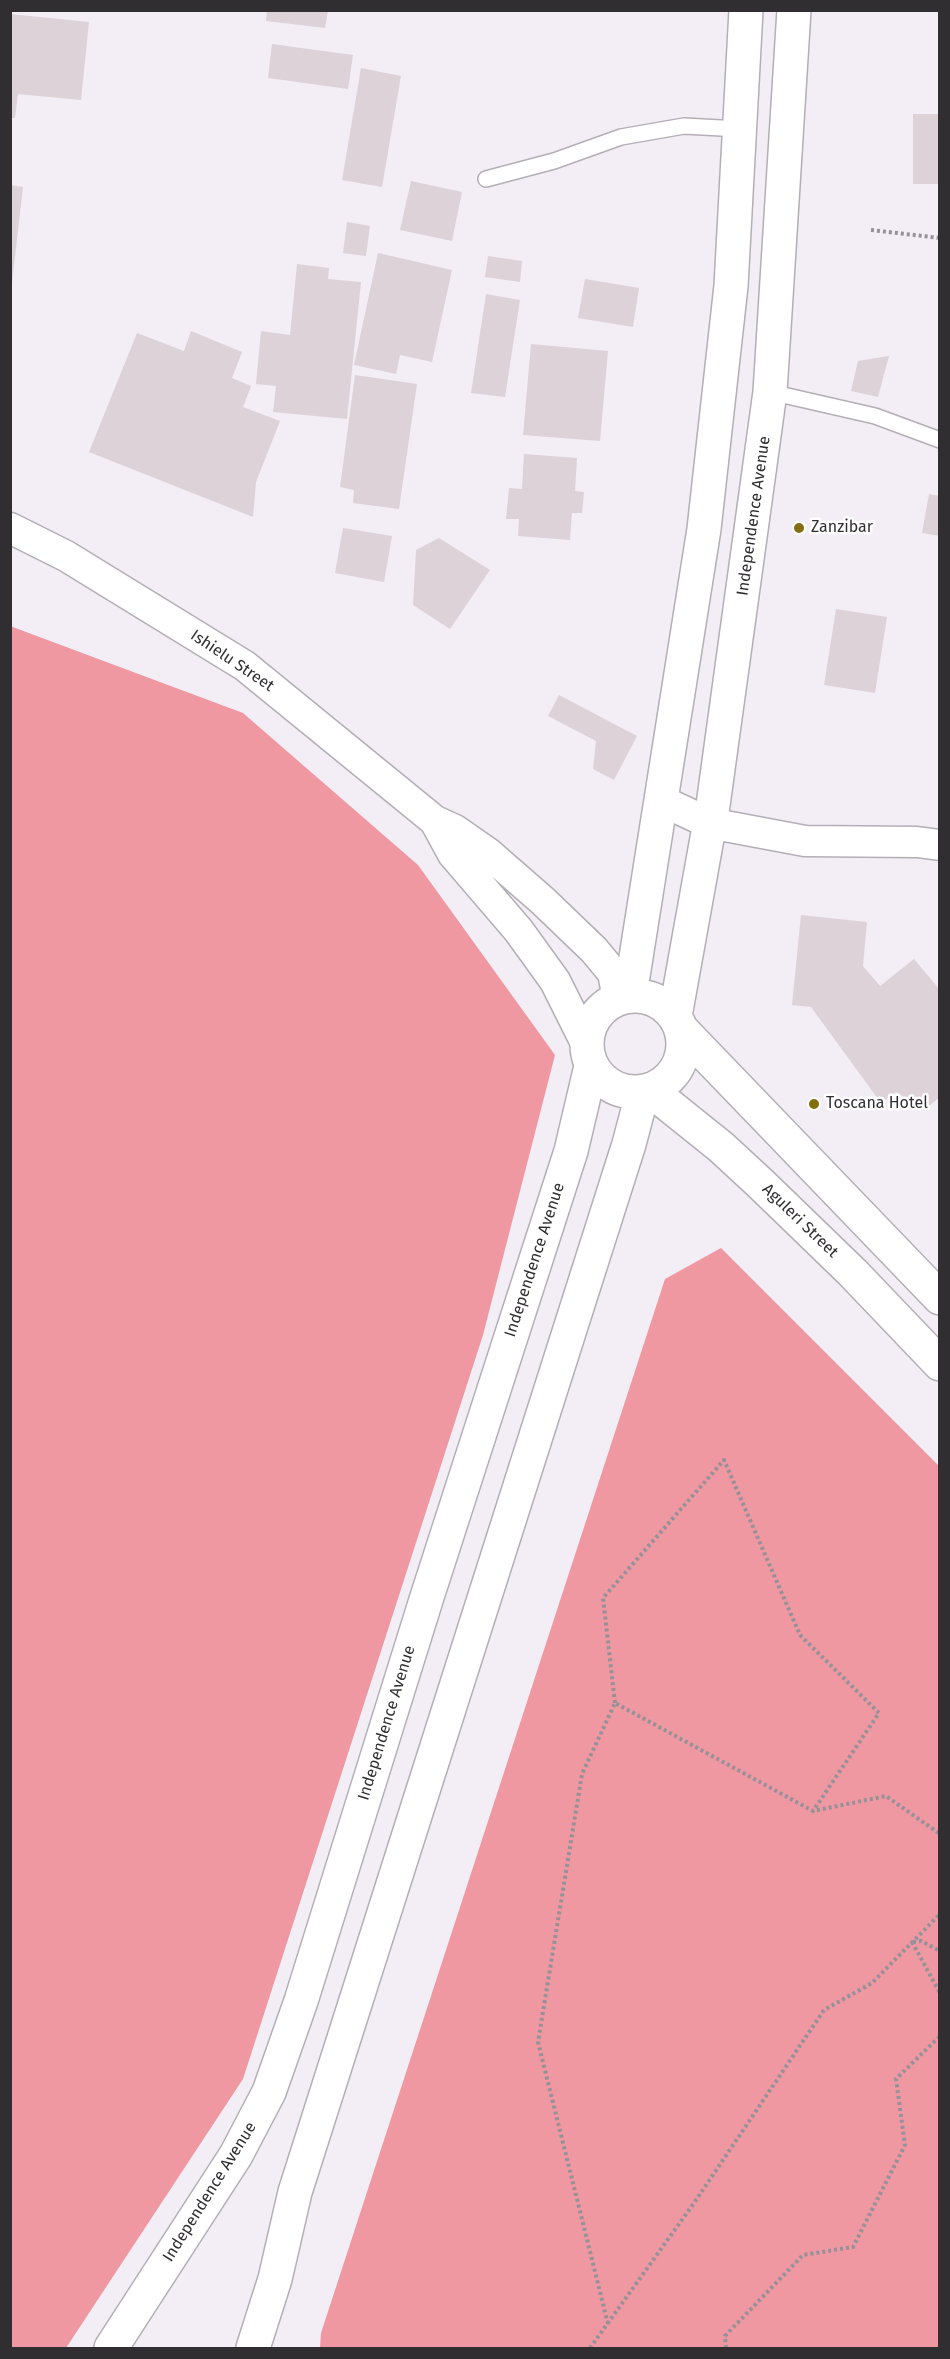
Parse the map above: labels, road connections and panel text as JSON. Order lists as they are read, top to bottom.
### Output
{
  "streets": {
    "main road": ["Independence Avenue", "Aguleri Street"],
    "street": ["Ishielu Street"]
  },
  "crossings": [
    ["Independence Avenue", "Aguleri Street"]
  ],
  "places": ["Zanzibar", "Toscana Hotel"]
}
